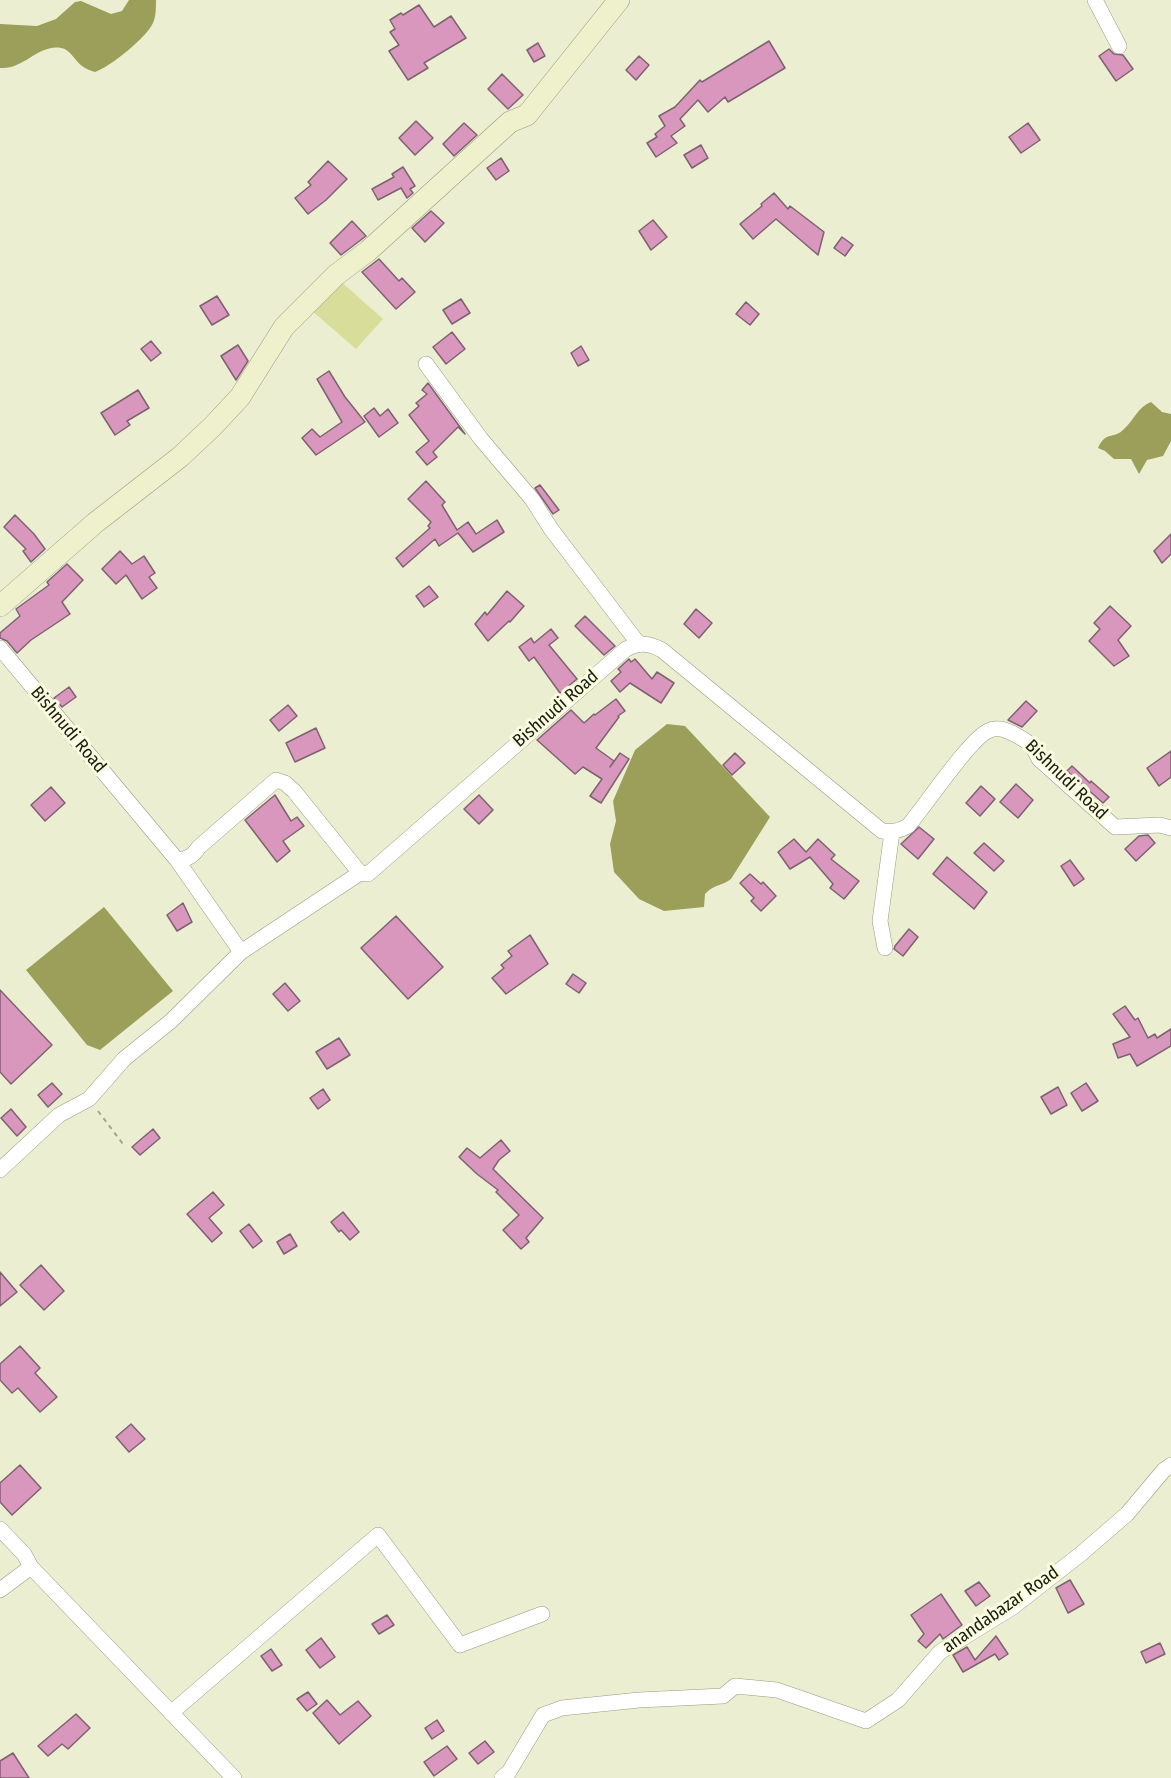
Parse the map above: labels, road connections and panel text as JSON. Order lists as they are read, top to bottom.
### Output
{
  "streets": {
    "street": ["Bishnudi Road", "anandabazar Road"]
  }
}
